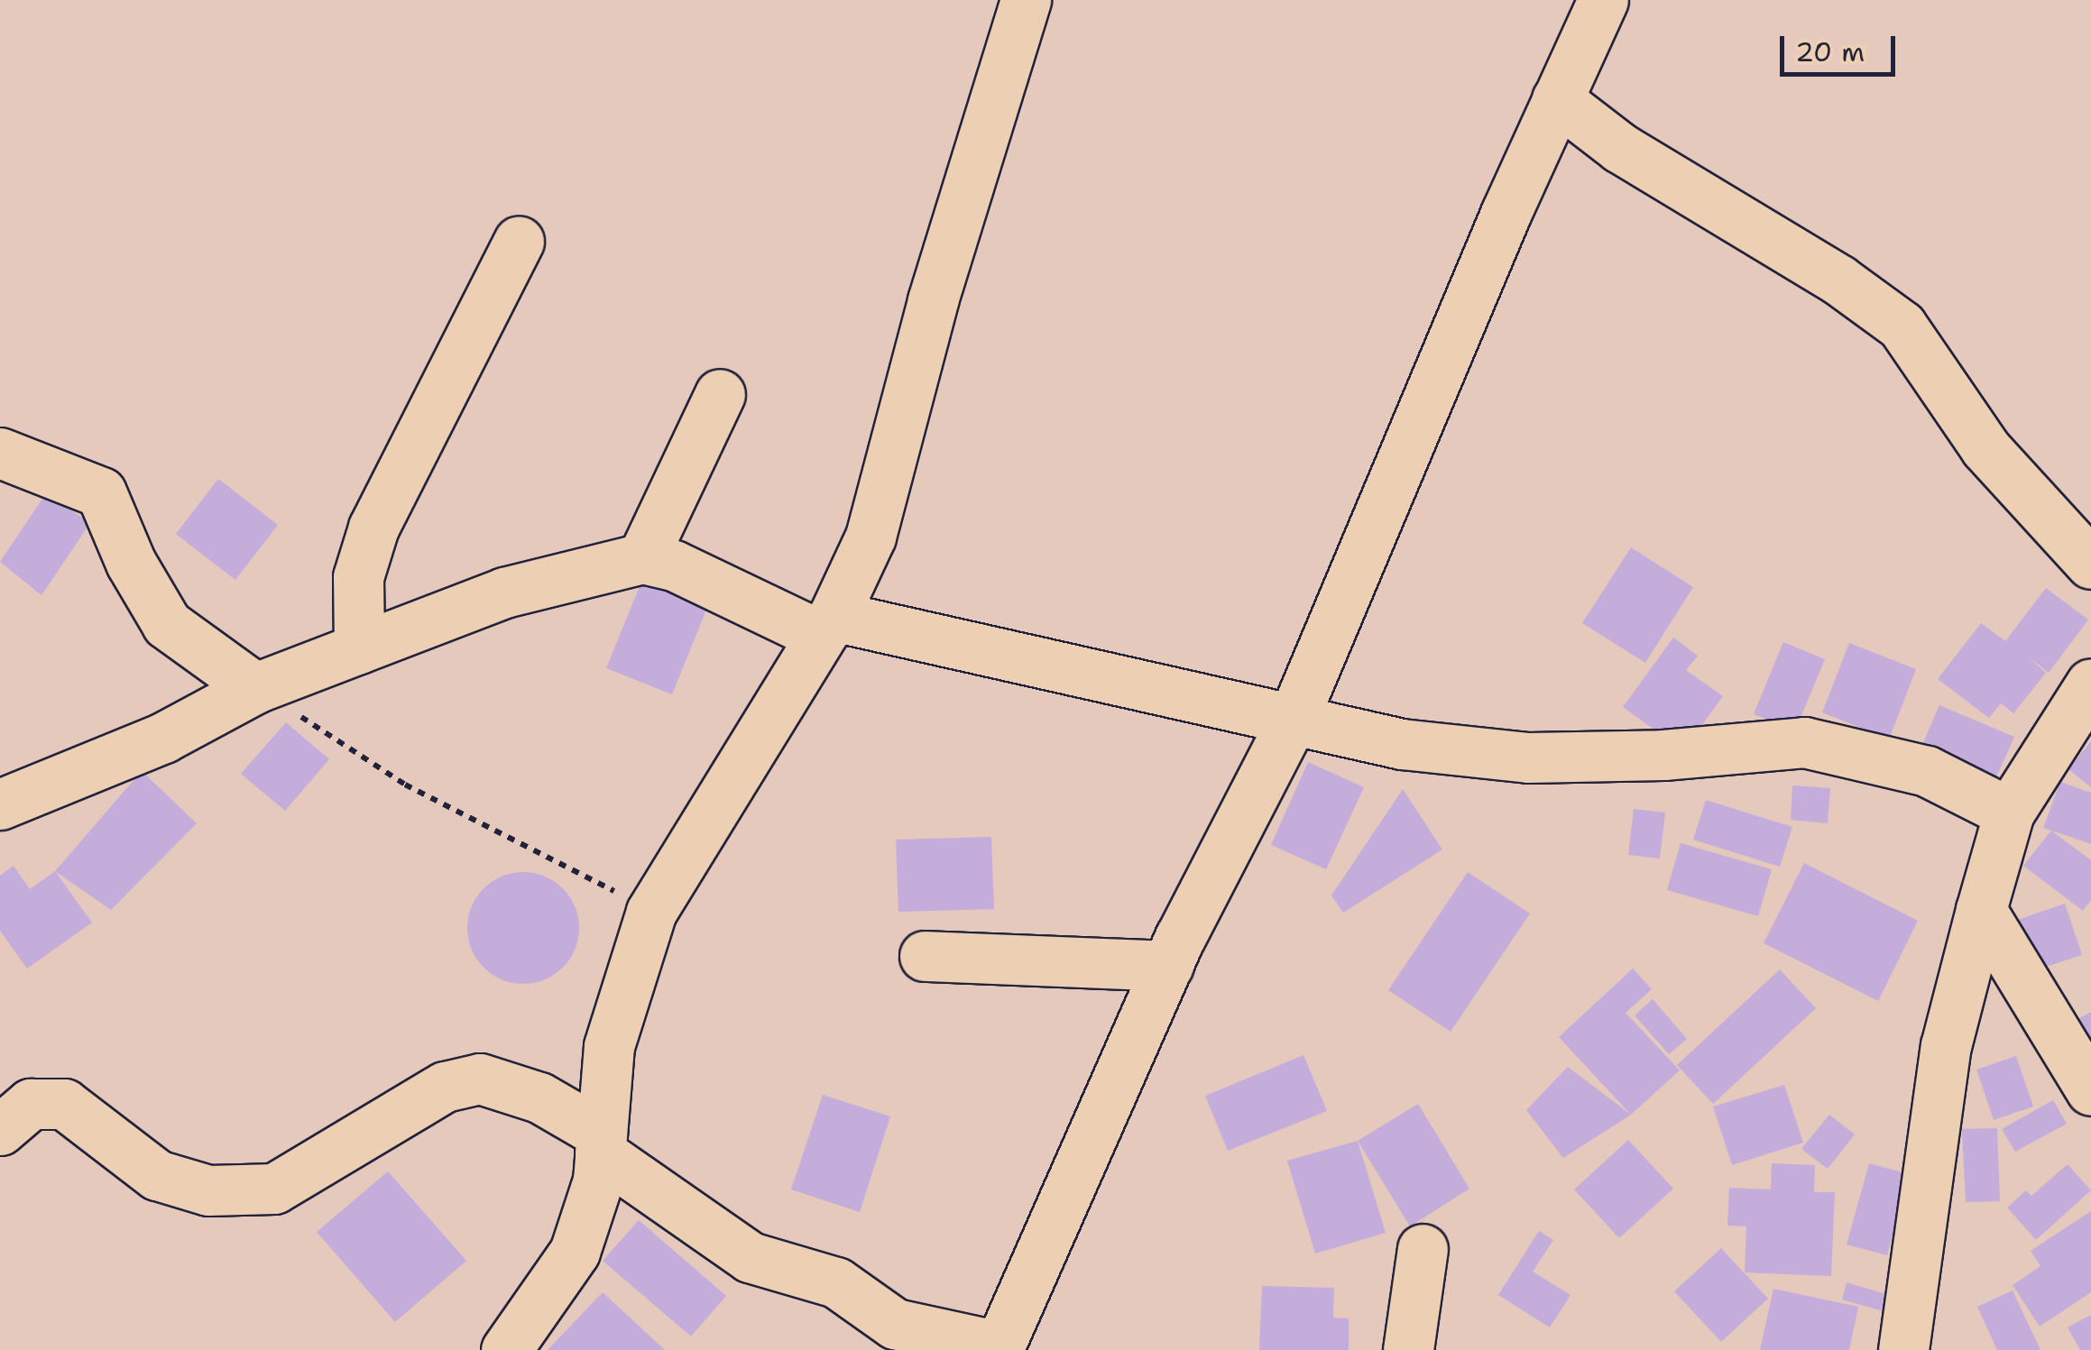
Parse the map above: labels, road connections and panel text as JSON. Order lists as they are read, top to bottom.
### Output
{
  "scale_bar": "20 m"
}
